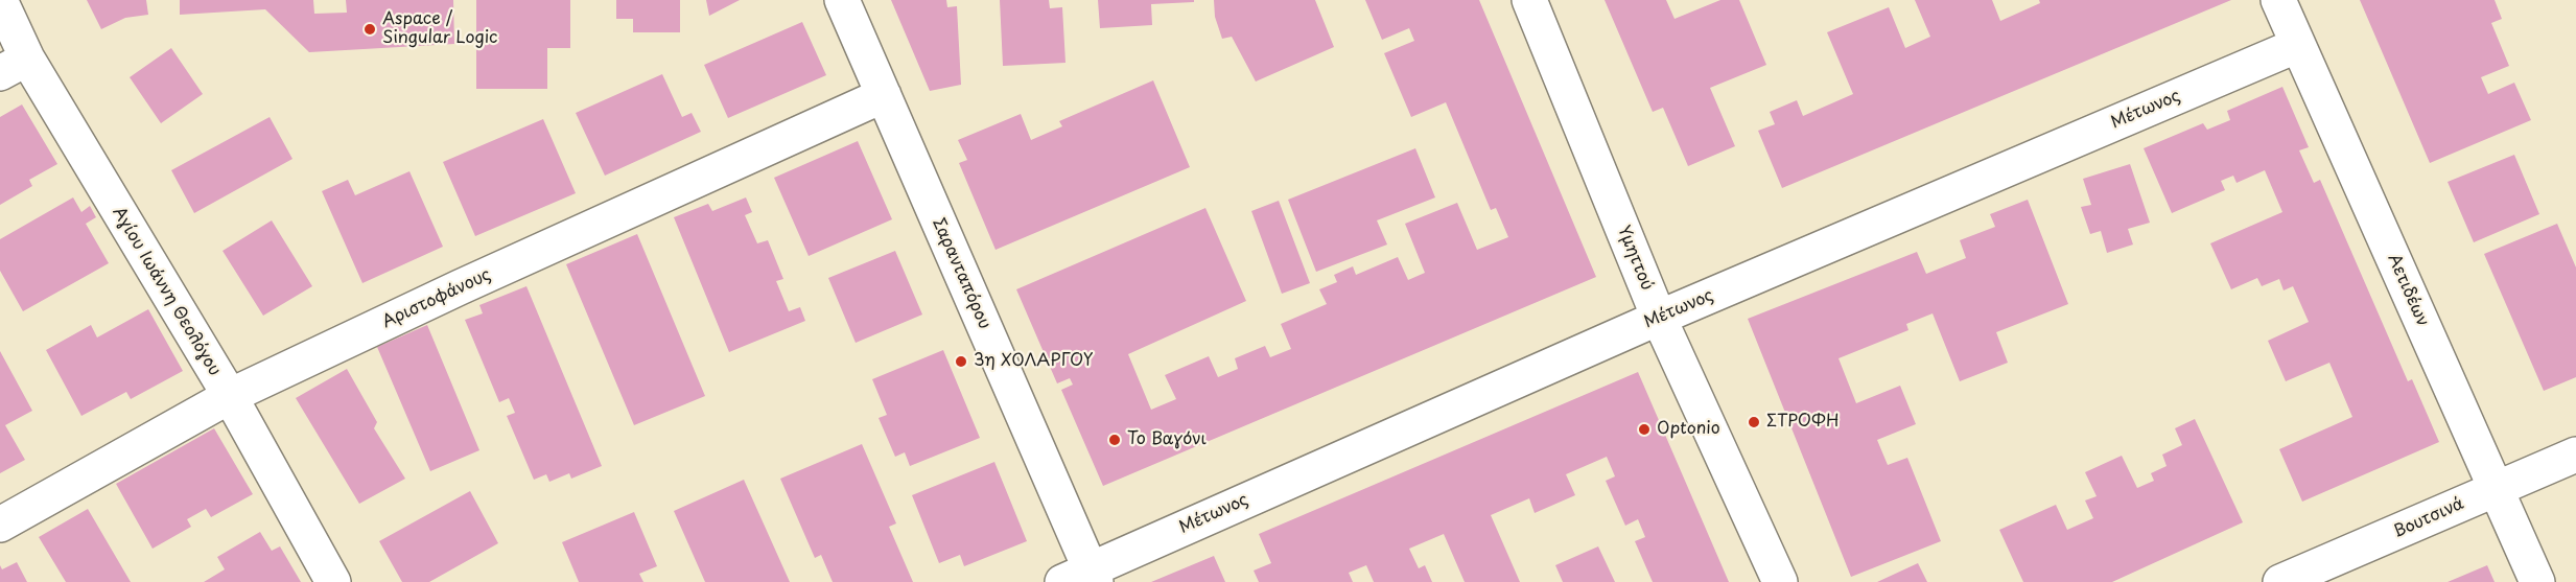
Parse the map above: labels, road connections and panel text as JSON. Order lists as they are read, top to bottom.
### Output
{
  "streets": {
    "street": [
      "Μέτωνος",
      "Υμηττού",
      "Σαρανταπόρου",
      "Αετιδέων",
      "Αγίου Ιωάννη Θεολόγου",
      "Αριστοφάνους",
      "Βουτσινά"
    ]
  },
  "crossings": [
    ["Μέτωνος", "Υμηττού"],
    ["Μέτωνος", "Σαρανταπόρου"],
    ["Μέτωνος", "Αετιδέων"],
    ["Σαρανταπόρου", "Αριστοφάνους"],
    ["Αετιδέων", "Βουτσινά"],
    ["Αγίου Ιωάννη Θεολόγου", "Αριστοφάνους"]
  ],
  "places": [
    "Aspace / Singular Logic",
    "3η ΧΟΛΑΡΓΟΥ",
    "ΣΤΡΟΦΗ",
    "Optonio",
    "Το Βαγόνι"
  ]
}
